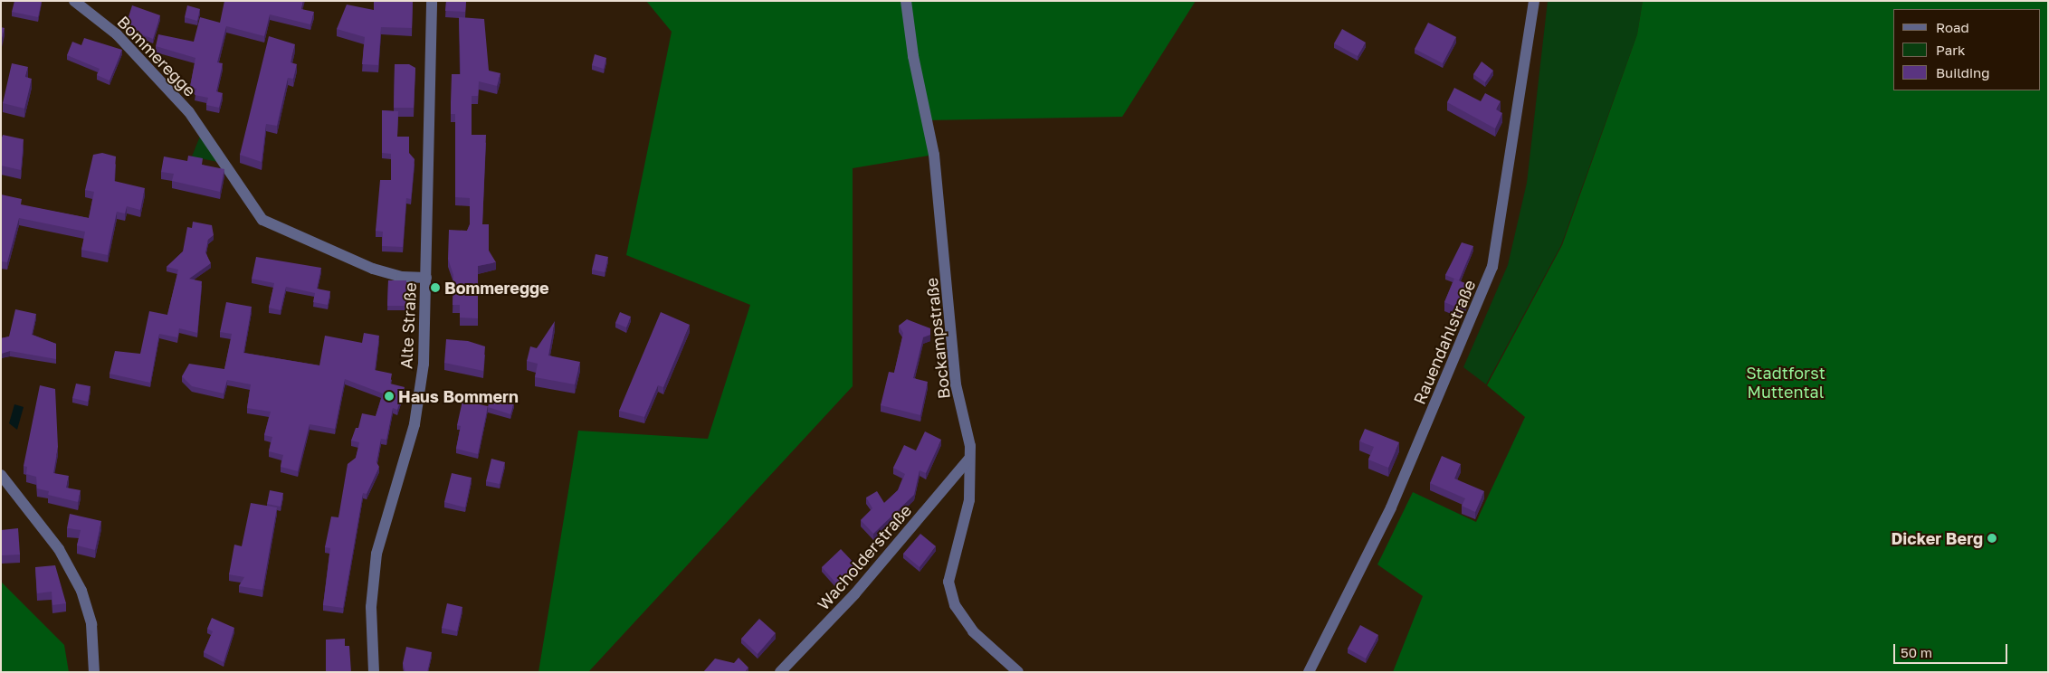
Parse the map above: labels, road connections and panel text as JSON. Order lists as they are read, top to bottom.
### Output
{
  "streets": {
    "street": [
      "Bommeregge",
      "Alte Straße",
      "Bockampstraße",
      "Rauendahlstraße",
      "Wacholderstraße"
    ]
  },
  "crossings": [
    ["Bommeregge", "Alte Straße"],
    ["Bockampstraße", "Wacholderstraße"]
  ],
  "parks": ["Stadtforst Muttental"],
  "places": ["Bommeregge", "Haus Bommern", "Dicker Berg"],
  "legend": ["Road", "Park", "Building"],
  "scale_bar": "50 m"
}
